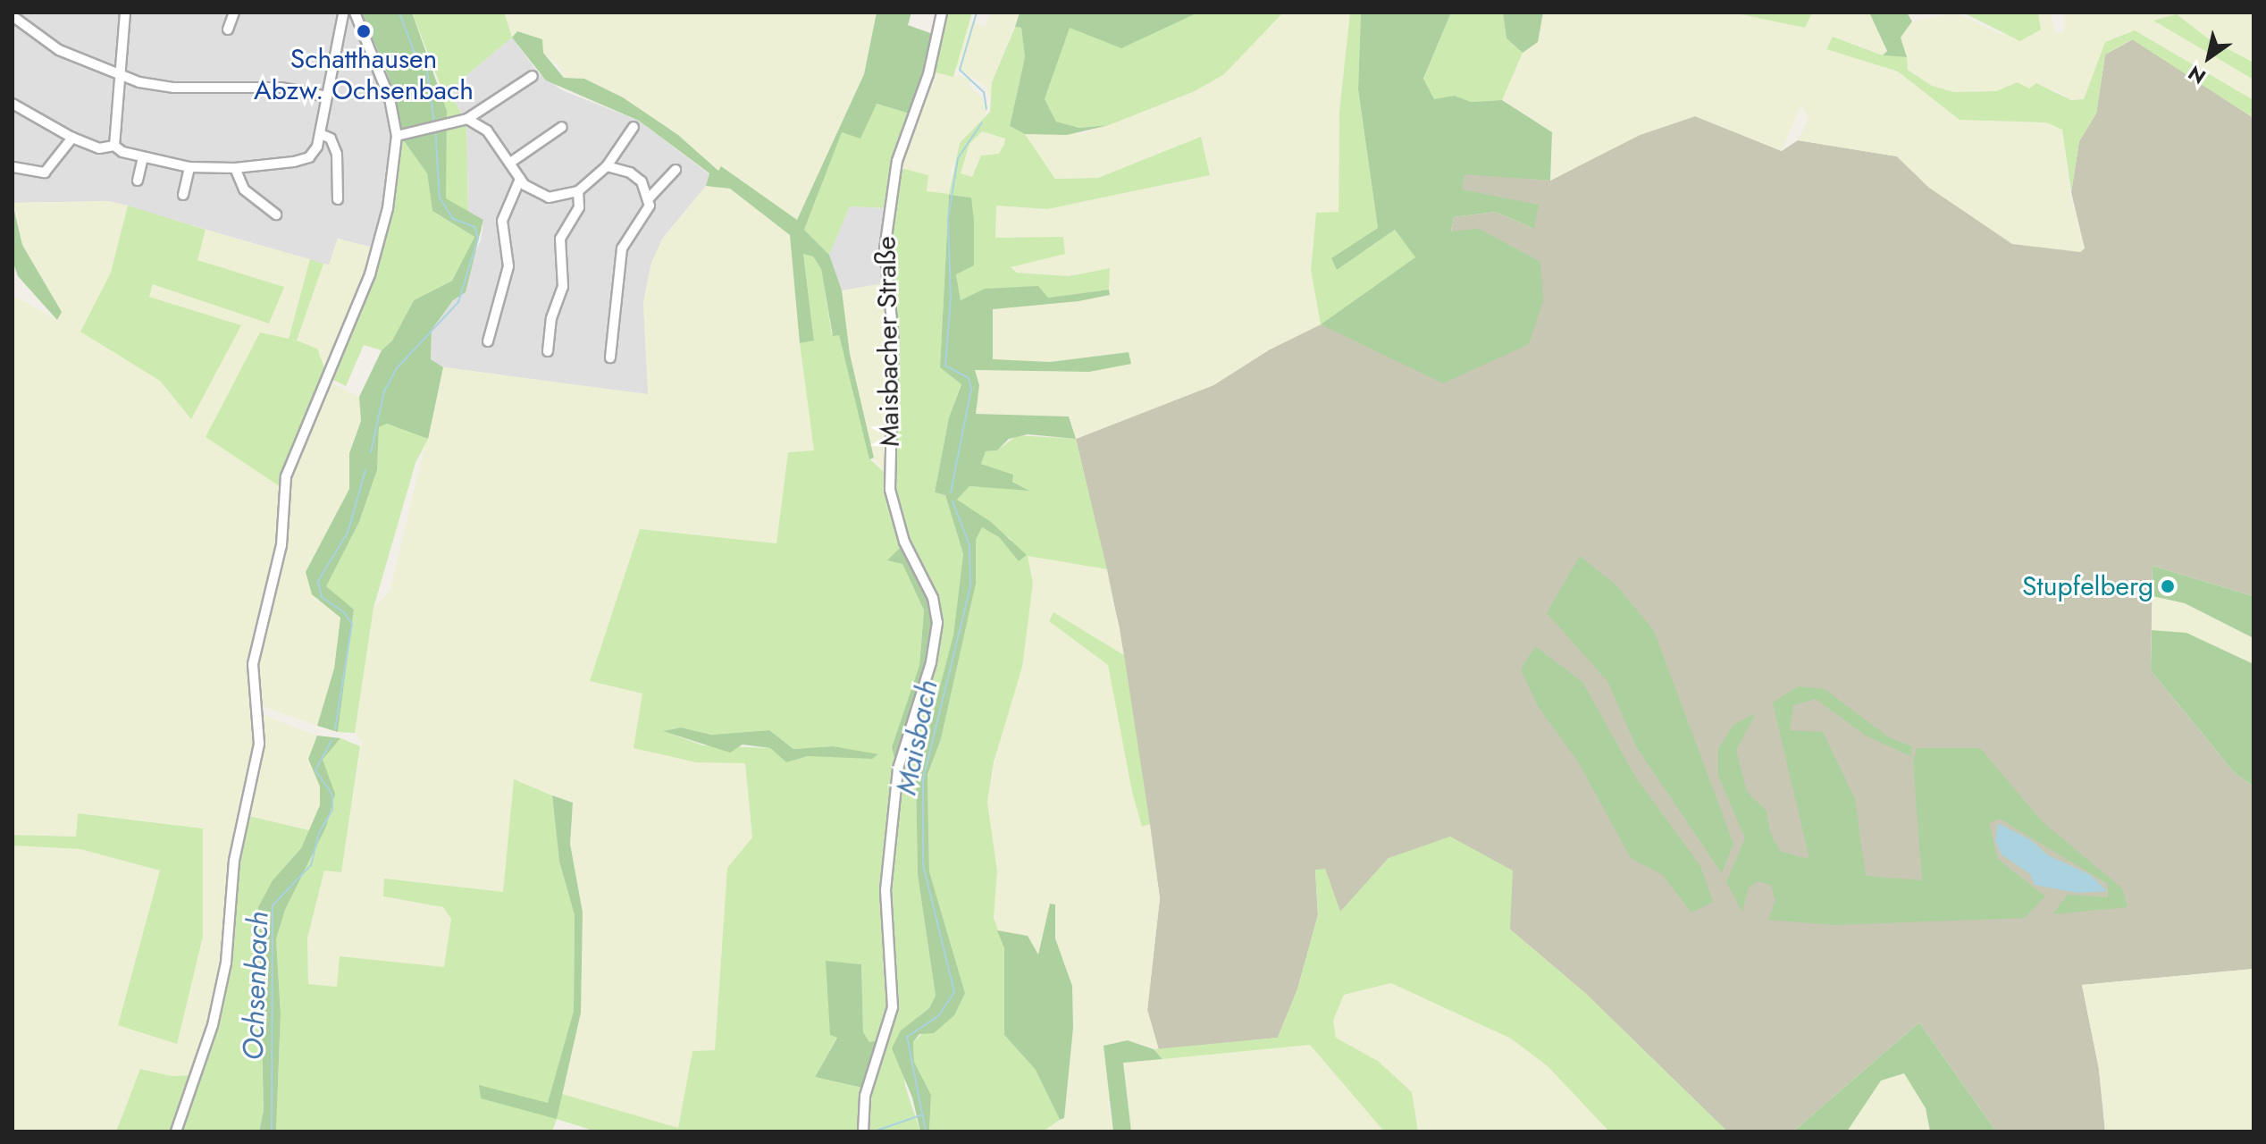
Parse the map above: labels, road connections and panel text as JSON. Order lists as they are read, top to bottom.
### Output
{
  "streets": {
    "street": ["Maisbacher Straße"]
  },
  "water": ["Maisbach", "Ochsenbach"],
  "places": ["Schatthausen Abzw. Ochsenbach", "Stupfelberg"],
  "north": "bottom left"
}
